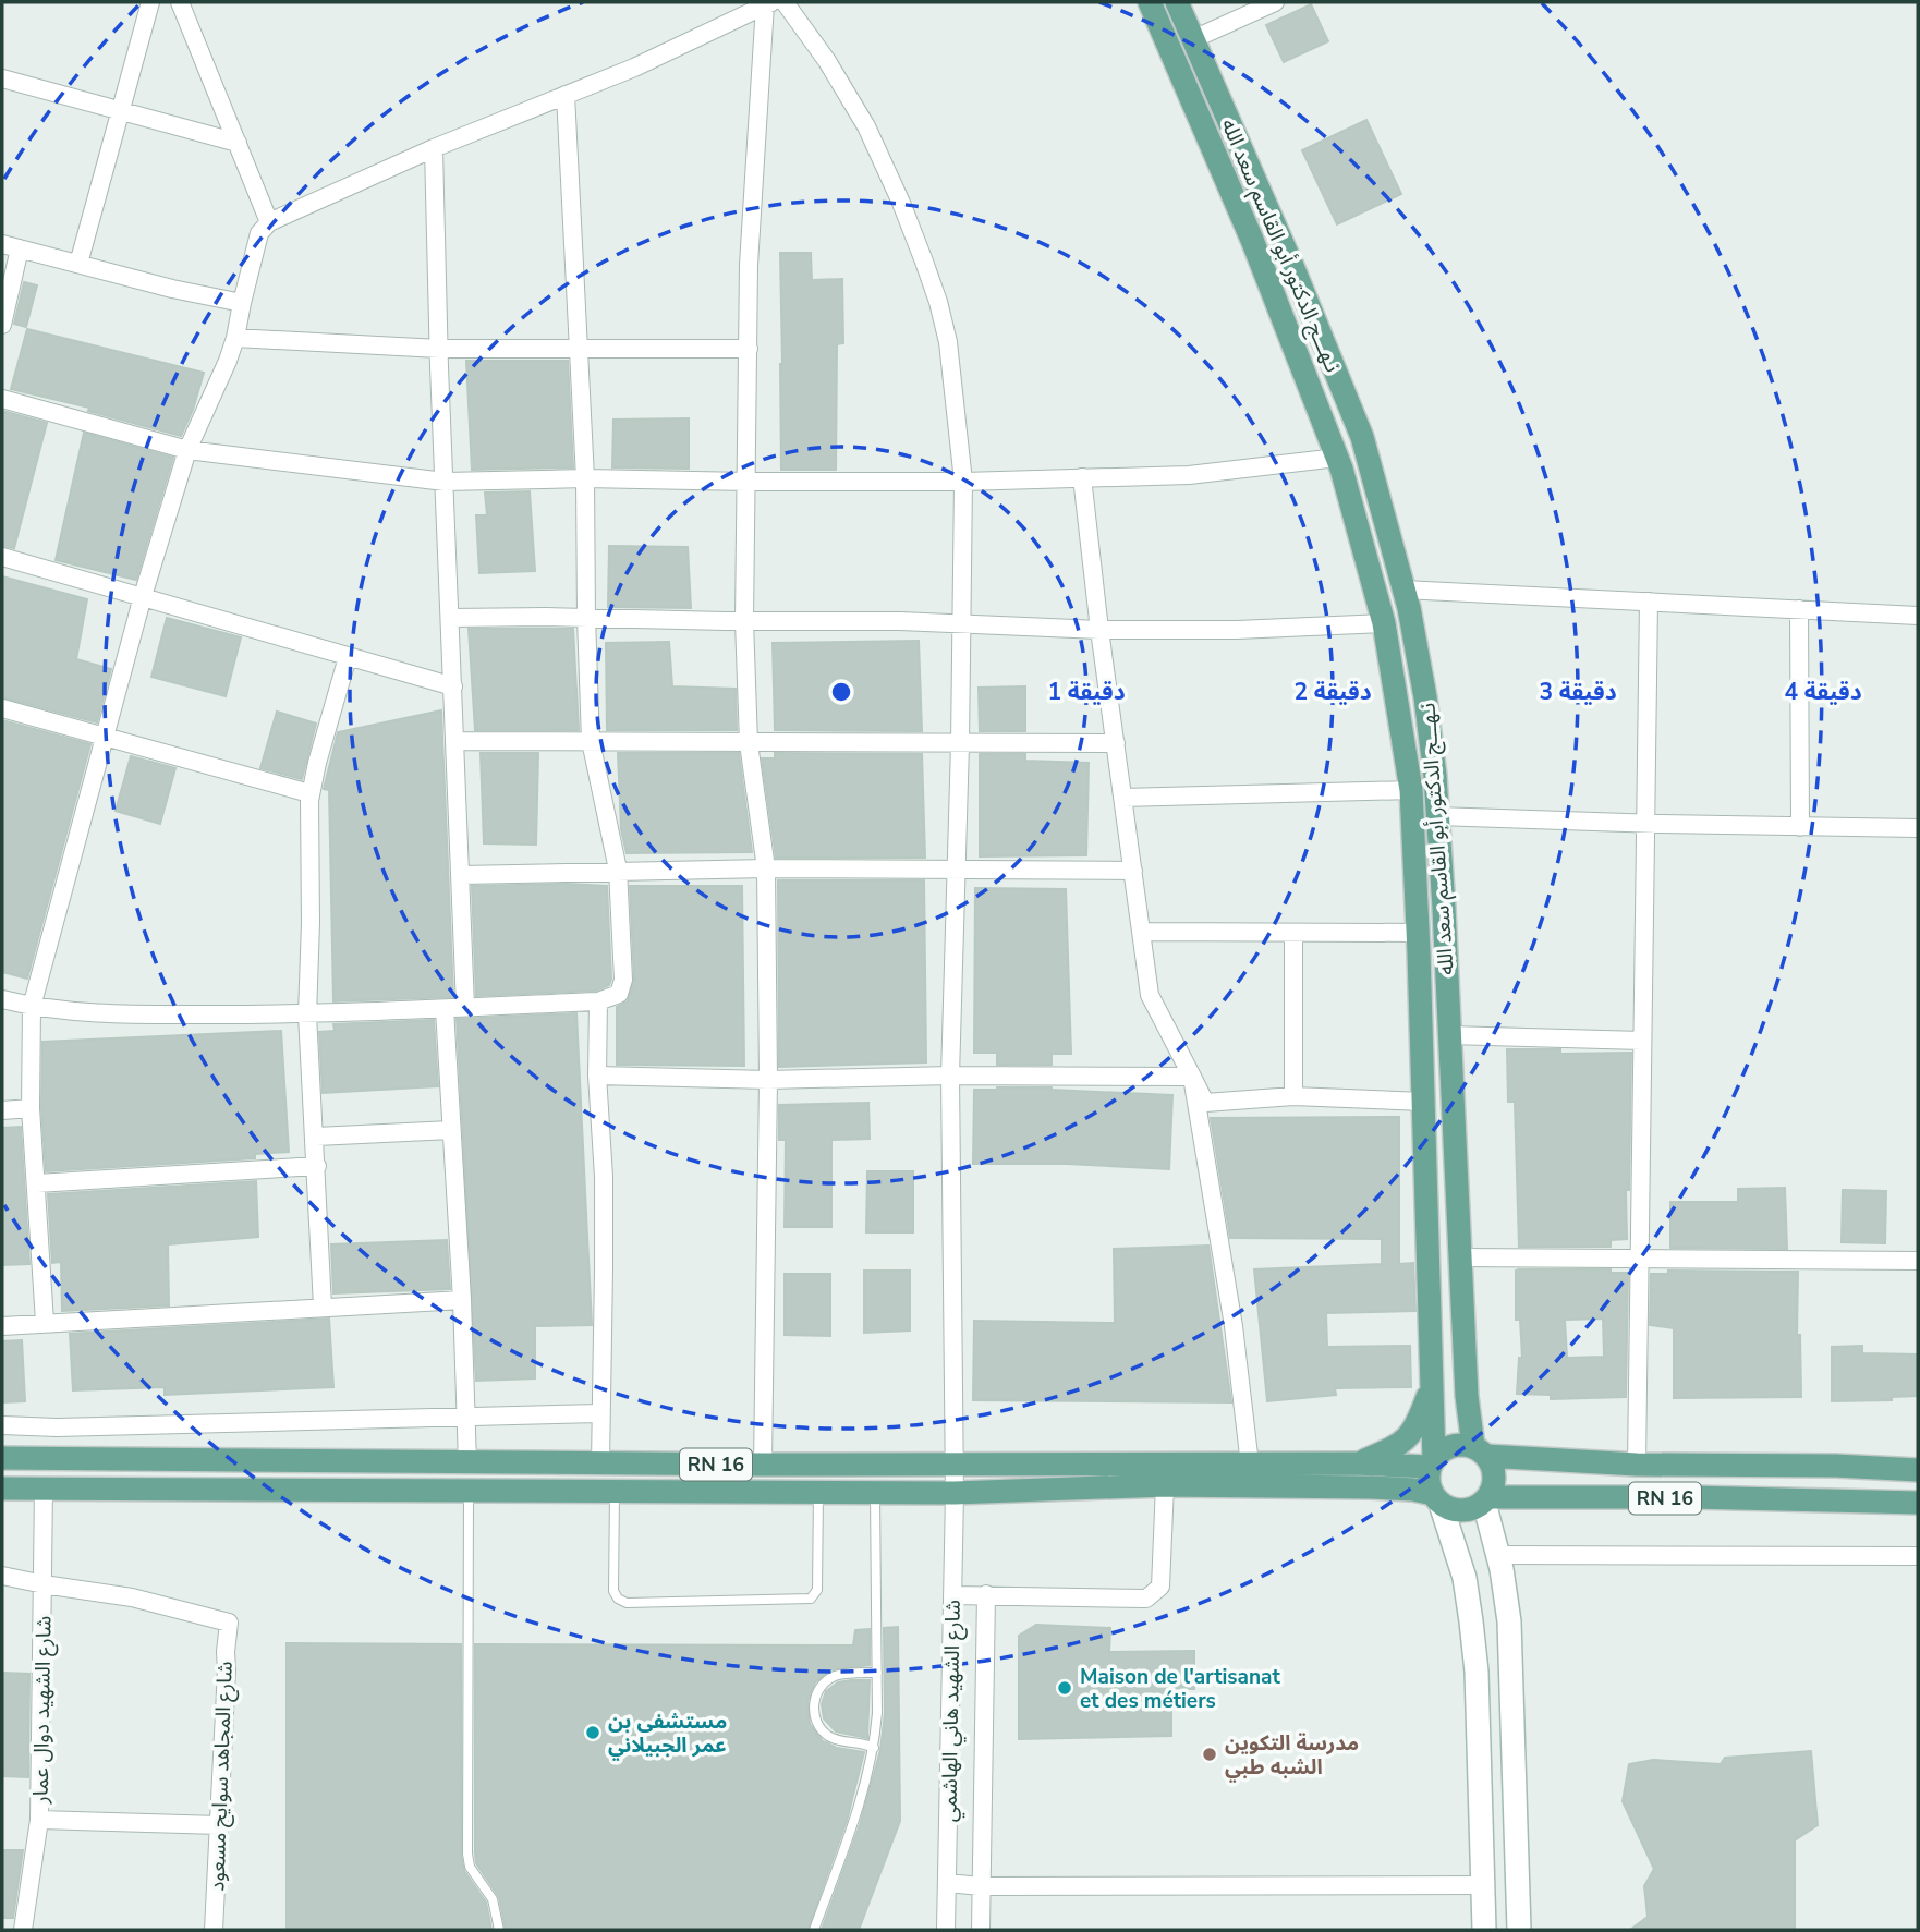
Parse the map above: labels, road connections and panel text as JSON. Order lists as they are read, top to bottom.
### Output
{
  "streets": {
    "main road": ["نـهـــج الدكتور أبو القاسم سعد الله", "RN 16"],
    "street": ["شارع الشهيد دوال عمار", "شارع الشهيد هاني الهاشمي", "شارع المجاهد سوايح مسعود"]
  },
  "crossings": [
    ["نـهـــج الدكتور أبو القاسم سعد الله", "RN 16"],
    ["RN 16", "شارع الشهيد دوال عمار"],
    ["RN 16", "شارع الشهيد هاني الهاشمي"],
    ["شارع الشهيد دوال عمار", "شارع المجاهد سوايح مسعود"]
  ],
  "places": ["Maison de l'artisanat et des métiers", "مستشفى بن عمر الجبيلاني", "مدرسة التكوين الشبه طبي"],
  "rings": [
    "1 دقيقة",
    "2 دقيقة",
    "3 دقيقة",
    "4 دقيقة"
  ]
}
